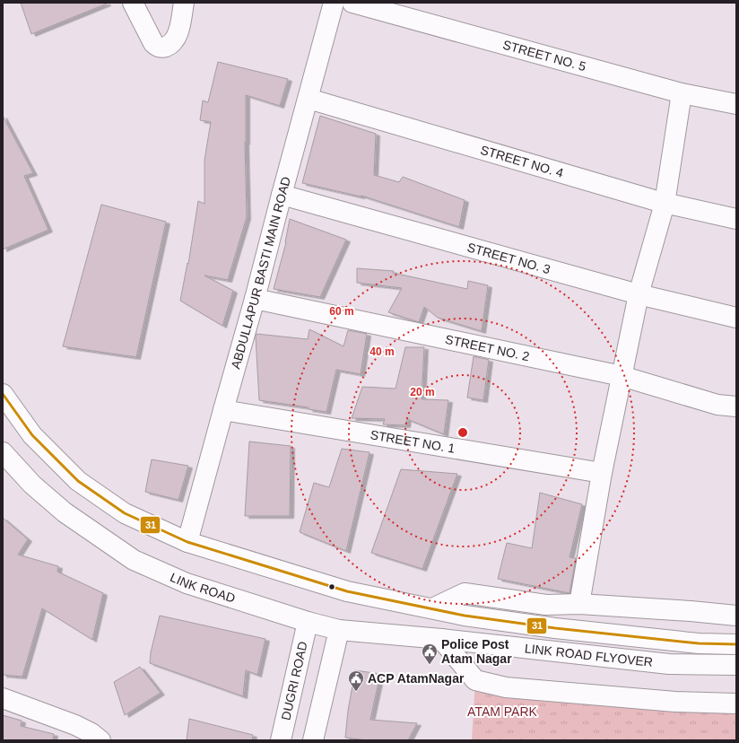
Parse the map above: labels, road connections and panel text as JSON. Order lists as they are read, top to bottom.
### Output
{
  "streets": {
    "street": [
      "STREET NO. 5",
      "STREET NO. 4",
      "STREET NO. 3",
      "ABDULLAPUR BASTI MAIN ROAD",
      "STREET NO. 2",
      "STREET NO. 1",
      "LINK ROAD",
      "LINK ROAD FLYOVER",
      "DUGRI ROAD"
    ]
  },
  "crossings": [
    ["STREET NO. 4", "ABDULLAPUR BASTI MAIN ROAD"],
    ["STREET NO. 3", "ABDULLAPUR BASTI MAIN ROAD"],
    ["ABDULLAPUR BASTI MAIN ROAD", "STREET NO. 2"],
    ["ABDULLAPUR BASTI MAIN ROAD", "STREET NO. 1"],
    ["LINK ROAD", "LINK ROAD FLYOVER"],
    ["LINK ROAD", "DUGRI ROAD"]
  ],
  "parks": ["ATAM PARK"],
  "places": {
    "public building": ["Police Post Atam Nagar", "ACP AtamNagar"]
  },
  "lines": ["transit line 31"],
  "rings": ["60 m", "40 m", "20 m"]
}
